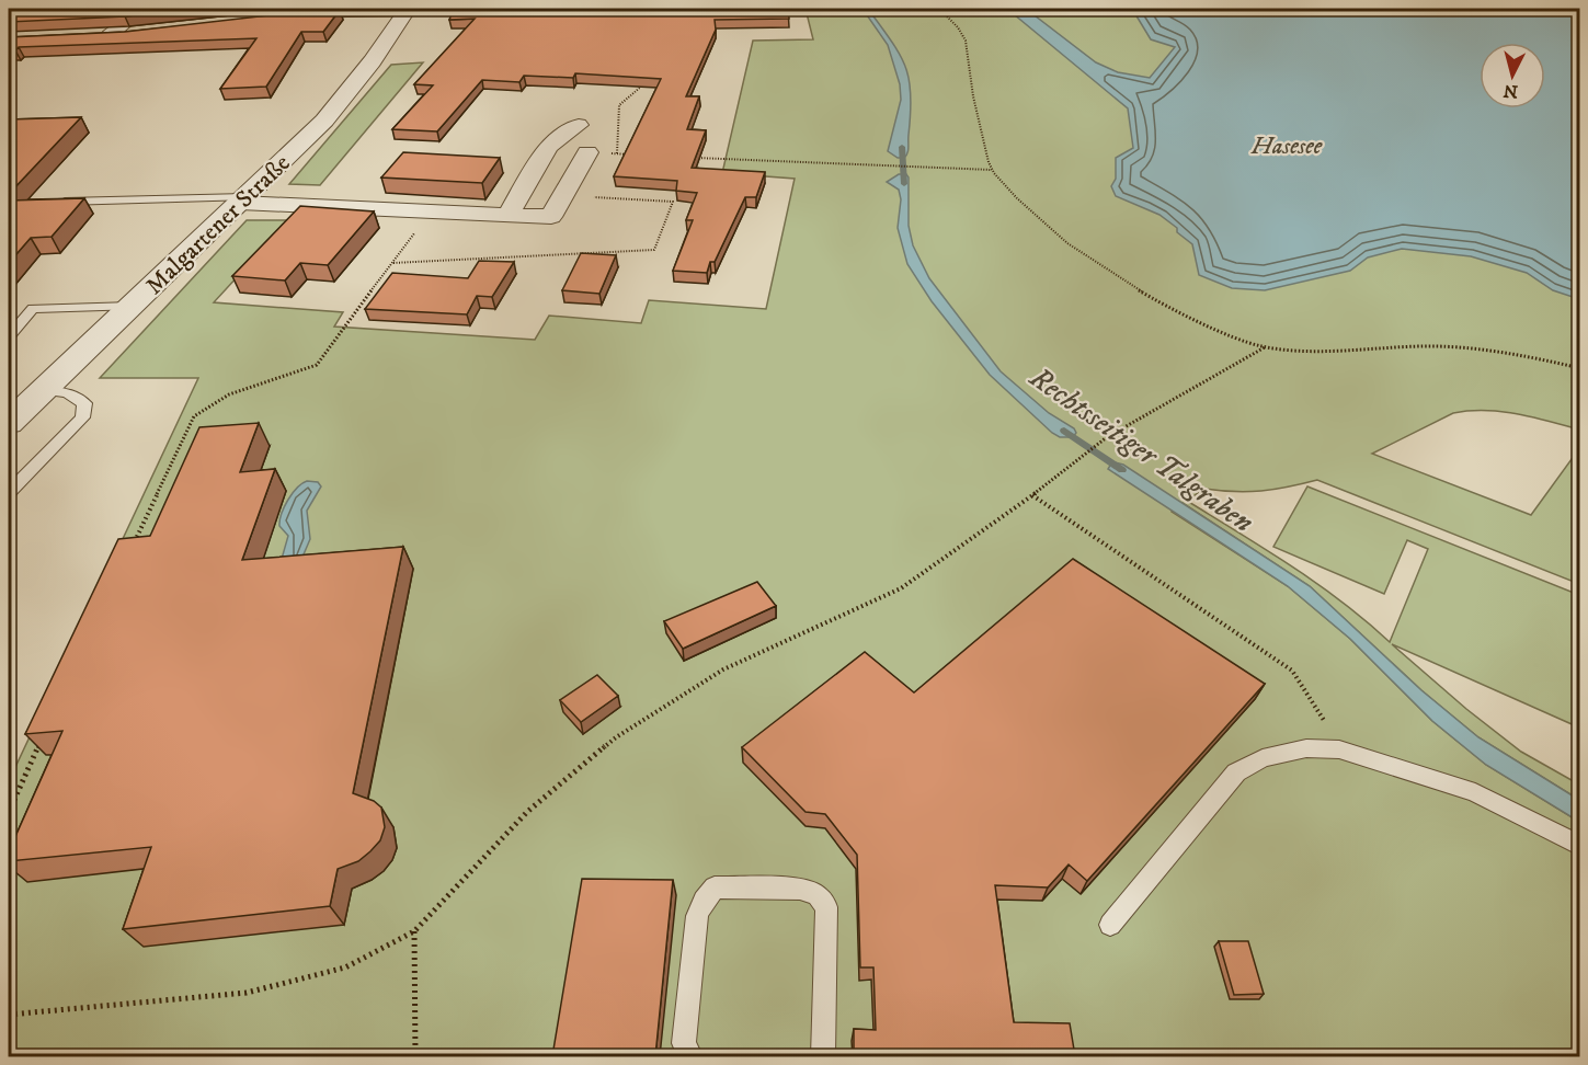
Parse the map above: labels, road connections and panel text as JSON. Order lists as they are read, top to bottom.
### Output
{
  "streets": {
    "street": ["Malgartener Straße"]
  },
  "water": ["Hasesee", "Rechtsseitiger Talgraben"],
  "north": "bottom"
}
